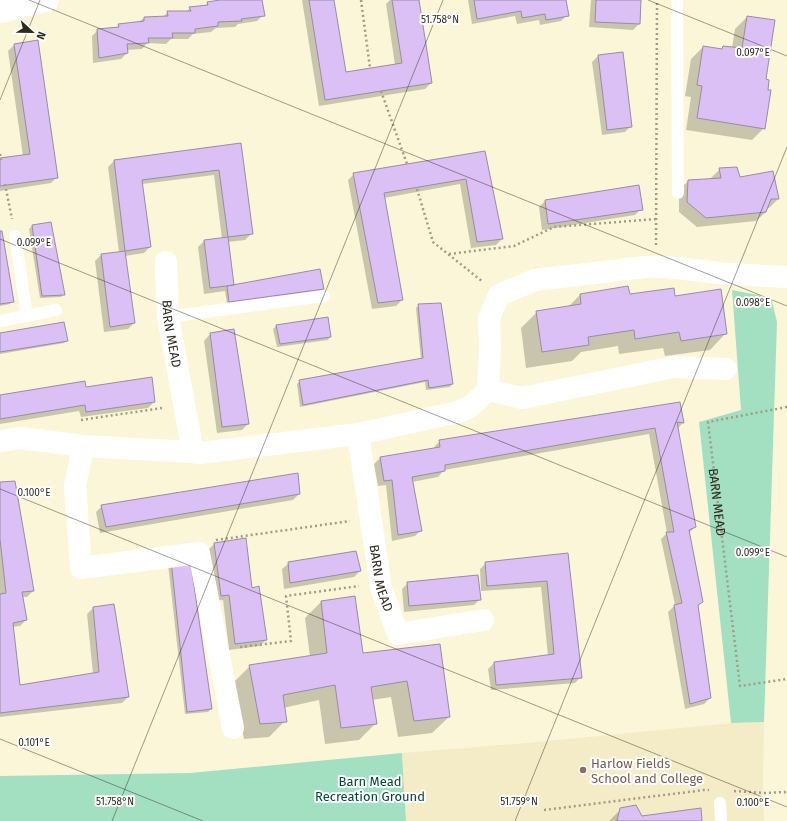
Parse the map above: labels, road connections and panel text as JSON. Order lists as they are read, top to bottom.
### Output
{
  "streets": {
    "street": ["BARN MEAD"]
  },
  "parks": ["Barn Mead Recreation Ground"],
  "places": ["Harlow Fields School and College"],
  "north": "right",
  "coordinates": [
    "51.758°N",
    "0.097°E",
    "0.099°E",
    "0.098°E",
    "0.100°E",
    "0.101°E",
    "51.759°N"
  ]
}
